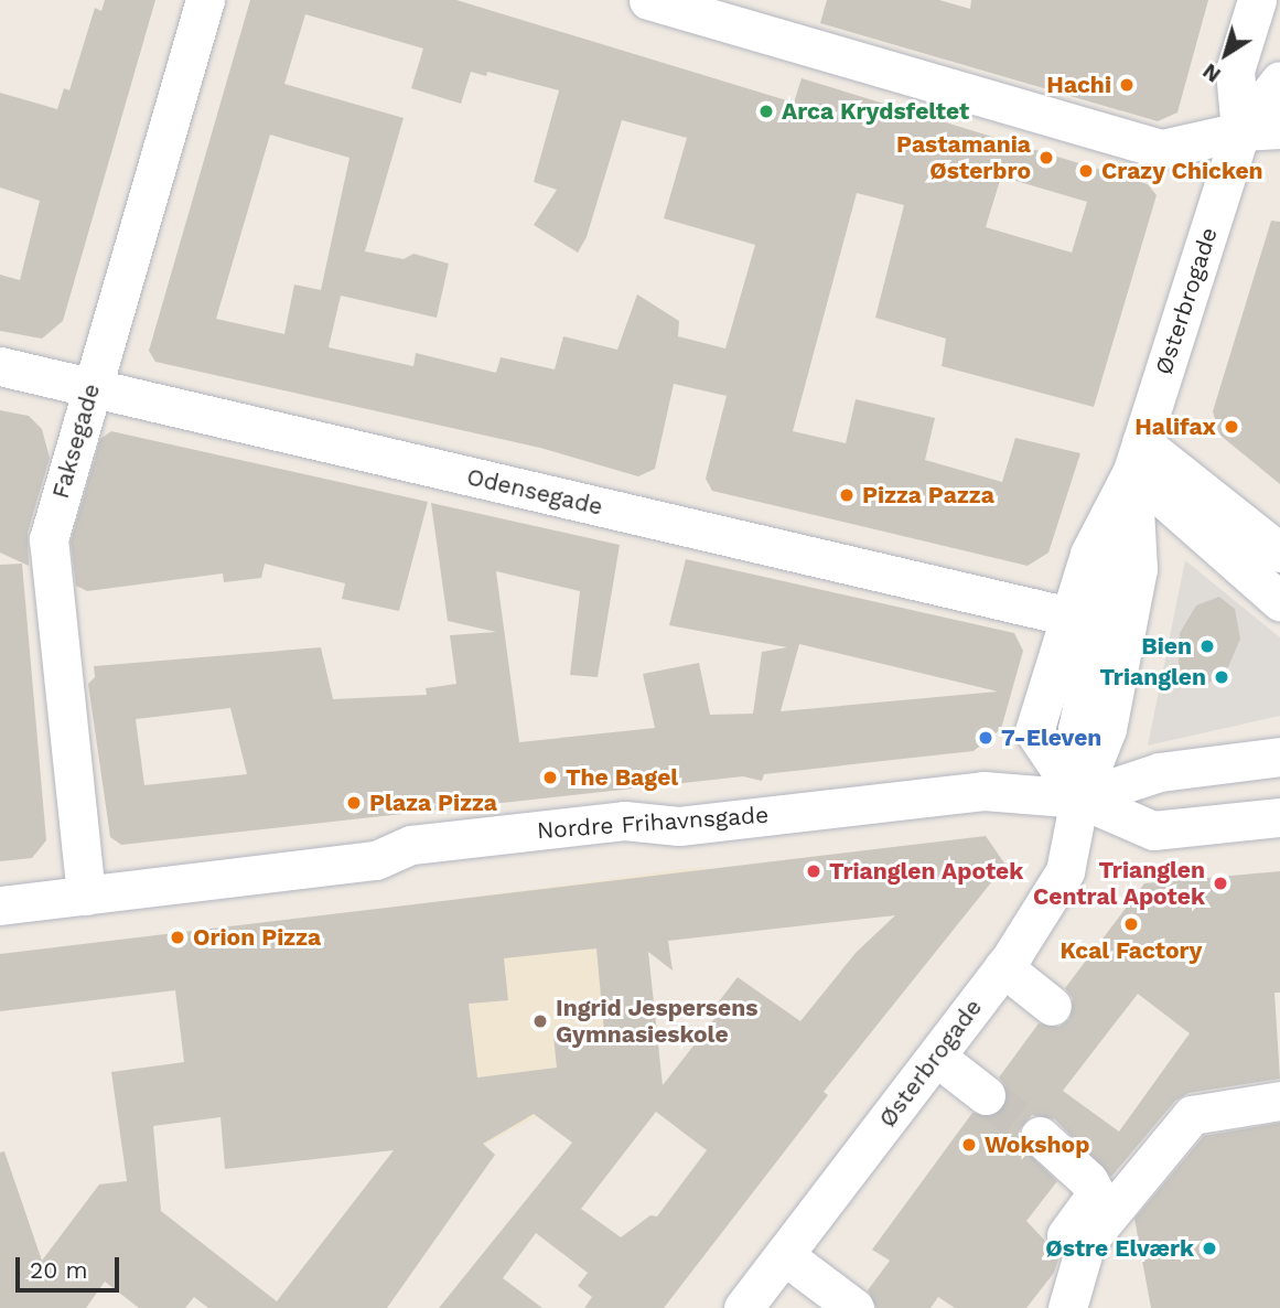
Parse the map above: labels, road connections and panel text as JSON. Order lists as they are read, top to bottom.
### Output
{
  "streets": {
    "street": [
      "Østerbrogade",
      "Faksegade",
      "Odensegade",
      "Nordre Frihavnsgade"
    ]
  },
  "crossings": [
    ["Østerbrogade", "Odensegade"],
    ["Østerbrogade", "Nordre Frihavnsgade"],
    ["Faksegade", "Odensegade"],
    ["Faksegade", "Nordre Frihavnsgade"]
  ],
  "places": [
    "Hachi",
    "Arca Krydsfeltet",
    "Pastamania Østerbro",
    "Crazy Chicken",
    "Halifax",
    "Pizza Pazza",
    "Bien",
    "Trianglen",
    "7-Eleven",
    "The Bagel",
    "Plaza Pizza",
    "Trianglen Apotek",
    "Trianglen Central Apotek",
    "Kcal Factory",
    "Orion Pizza",
    "Ingrid Jespersens Gymnasieskole",
    "Wokshop",
    "Østre Elværk"
  ],
  "scale_bar": "20 m",
  "north": "bottom left"
}
